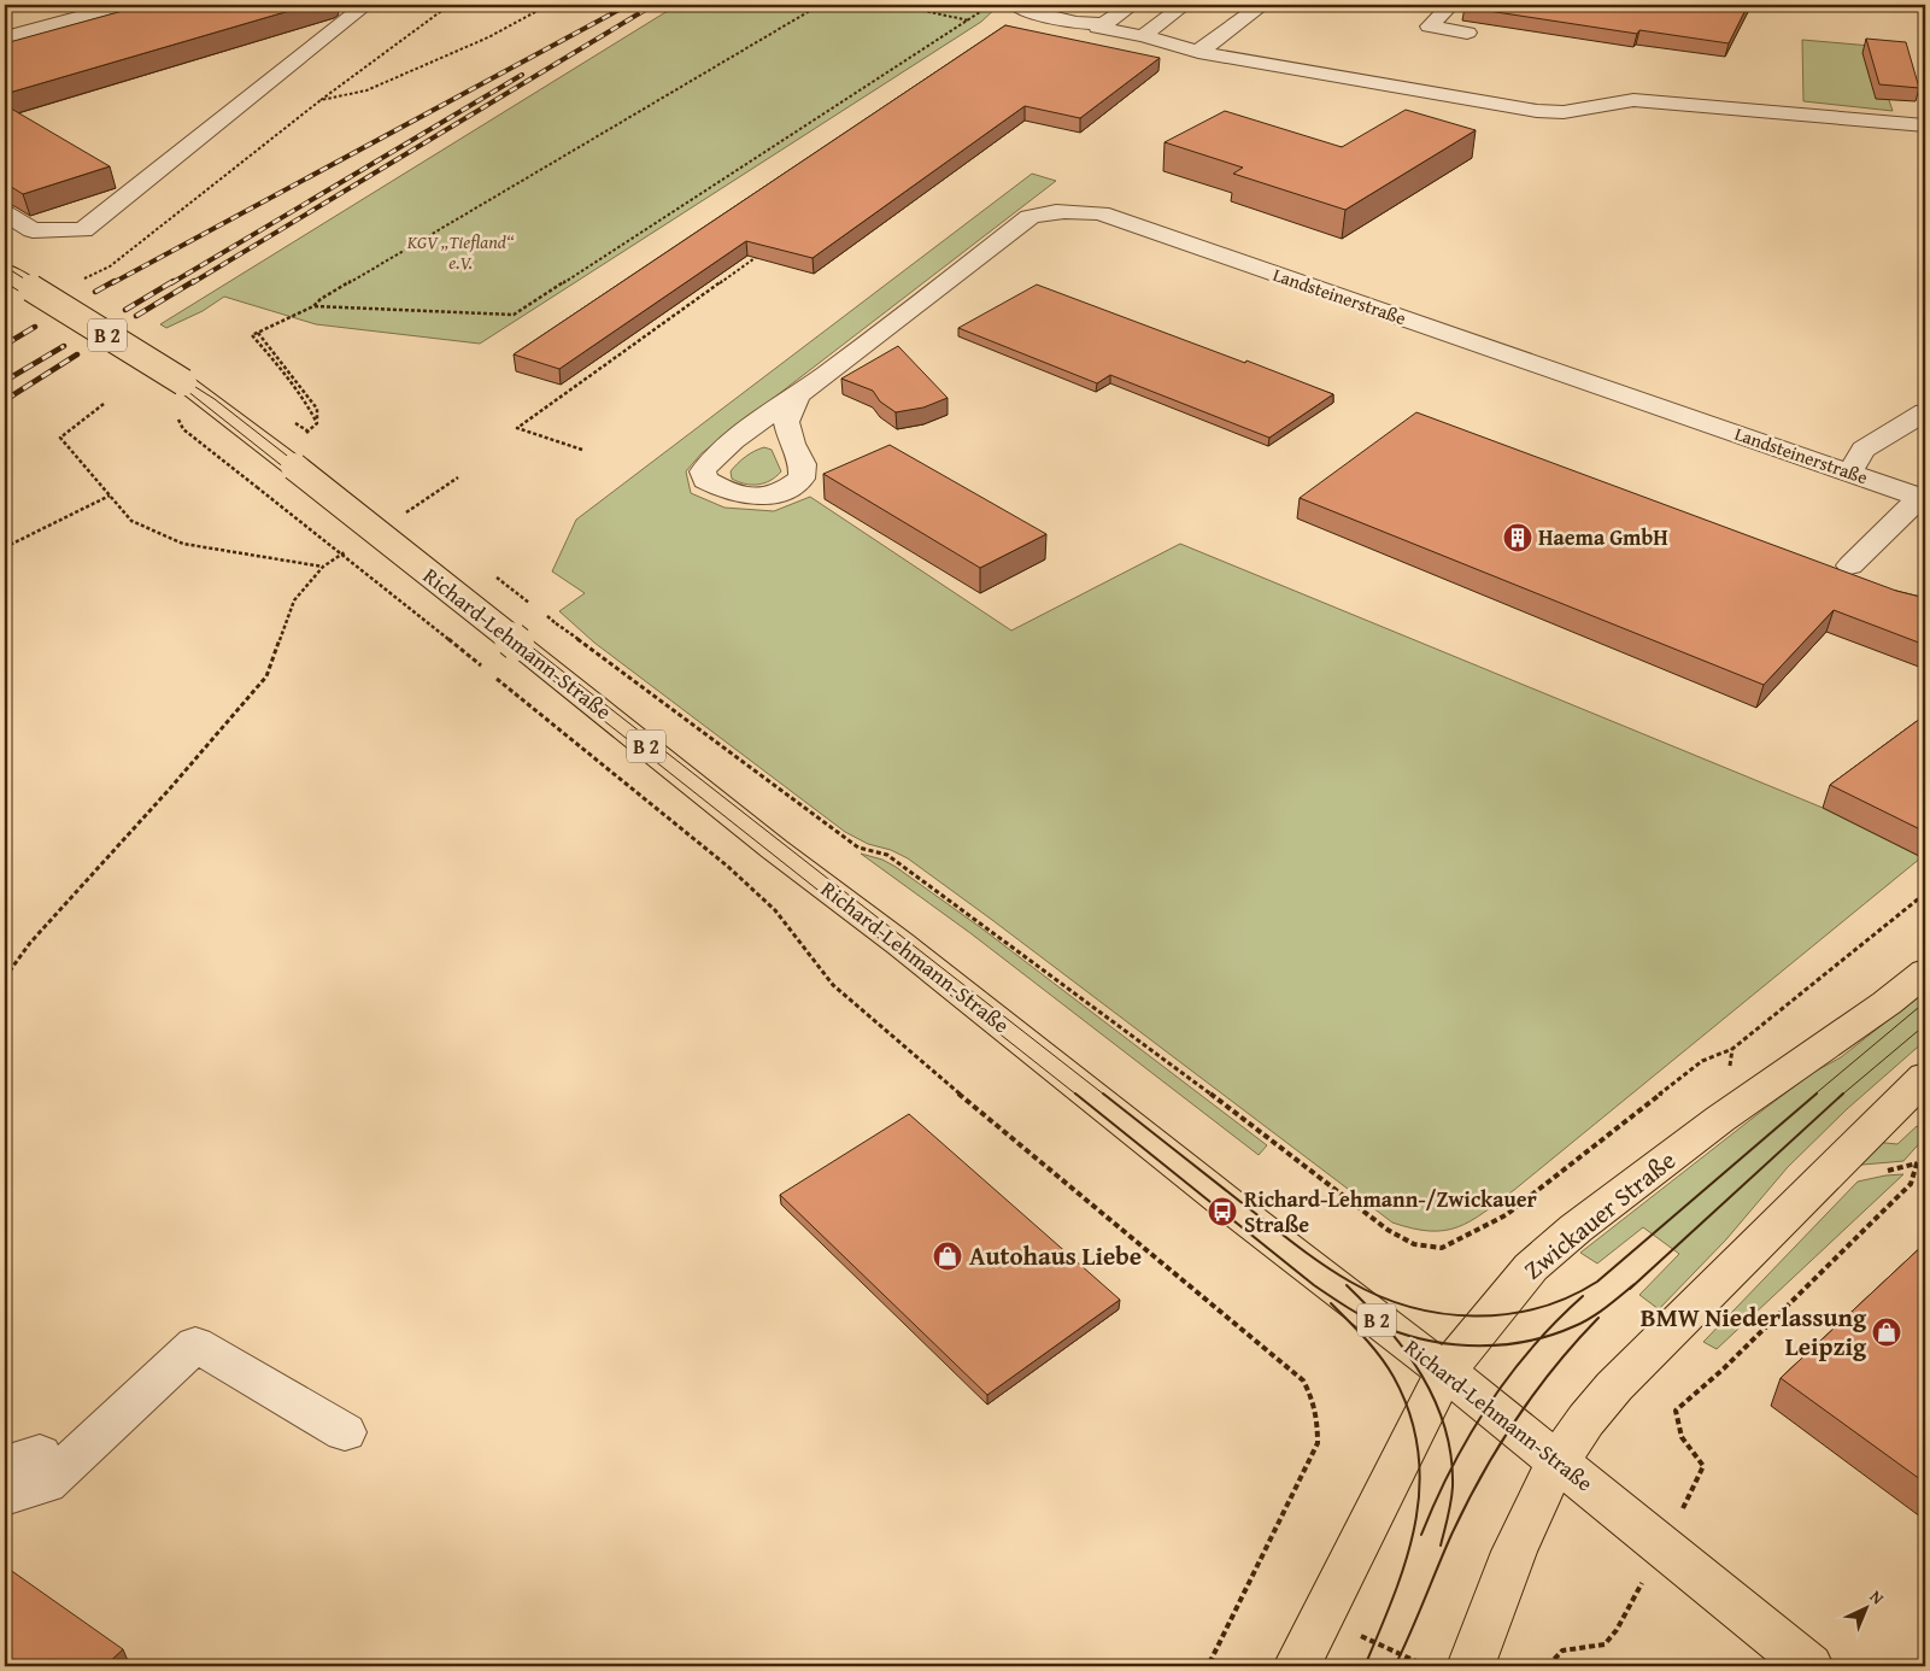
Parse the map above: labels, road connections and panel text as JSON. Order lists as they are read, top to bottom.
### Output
{
  "streets": {
    "main road": ["B 2", "Richard-Lehmann-Straße", "Zwickauer Straße"],
    "street": ["Landsteinerstraße"]
  },
  "crossings": [
    ["Richard-Lehmann-Straße", "Zwickauer Straße"]
  ],
  "parks": ["KGV „Tiefland“ e.V."],
  "places": {
    "building": ["Haema GmbH"],
    "bus stop": ["Richard-Lehmann-/Zwickauer Straße"],
    "shop": ["Autohaus Liebe", "BMW Niederlassung Leipzig"]
  },
  "north": "top right"
}
